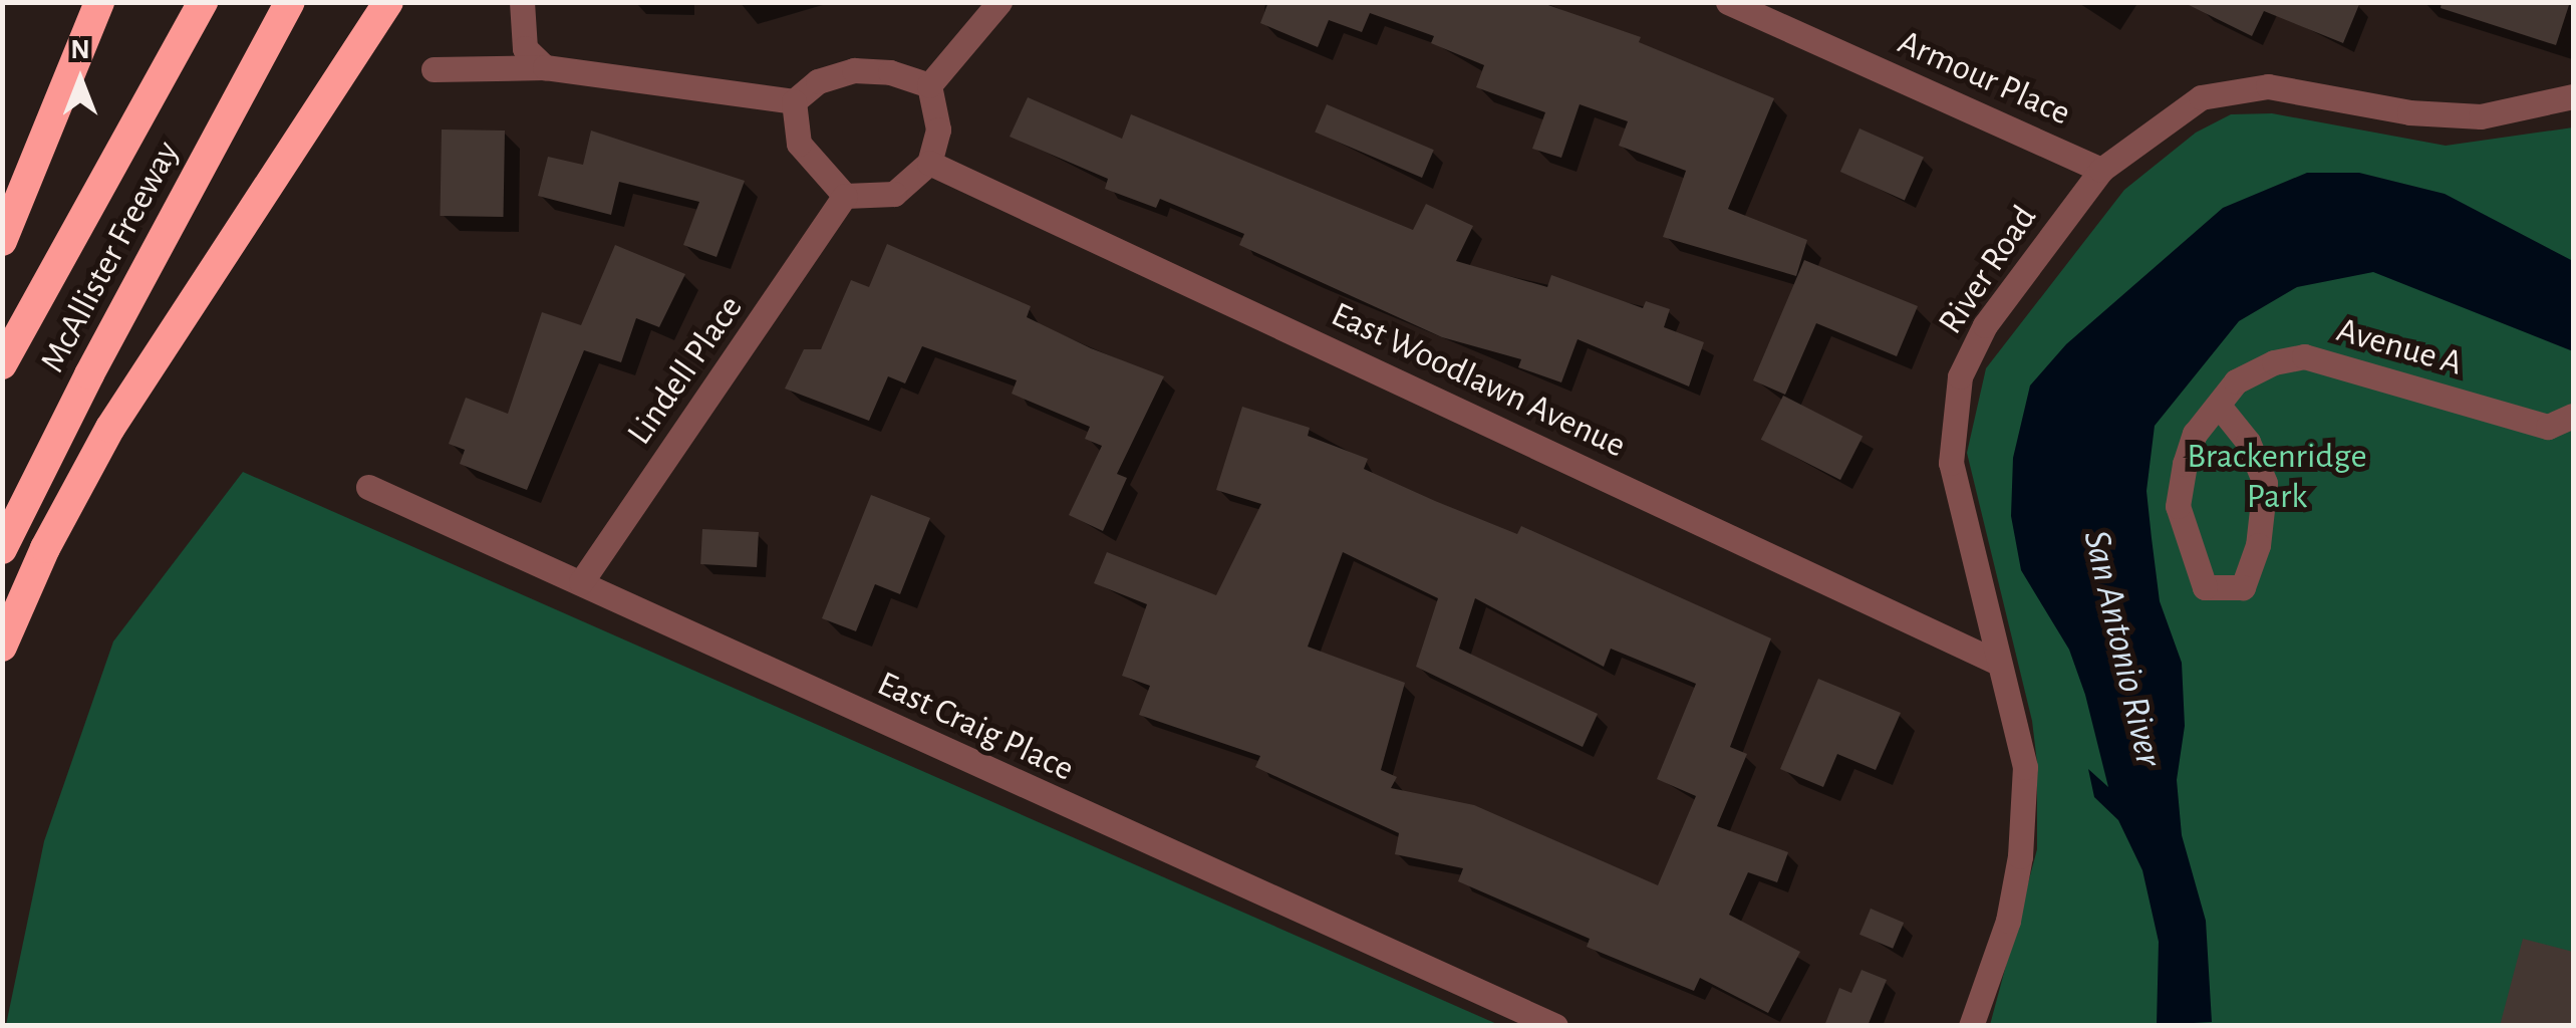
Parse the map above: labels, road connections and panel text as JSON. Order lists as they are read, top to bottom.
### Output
{
  "streets": {
    "highway": ["McAllister Freeway"],
    "street": [
      "Armour Place",
      "River Road",
      "Avenue A",
      "Lindell Place",
      "East Woodlawn Avenue",
      "East Craig Place"
    ]
  },
  "crossings": [
    ["Armour Place", "River Road"],
    ["River Road", "East Woodlawn Avenue"],
    ["Lindell Place", "East Woodlawn Avenue"],
    ["Lindell Place", "East Craig Place"]
  ],
  "water": ["San Antonio River"],
  "parks": ["Brackenridge Park"],
  "north": "top"
}
